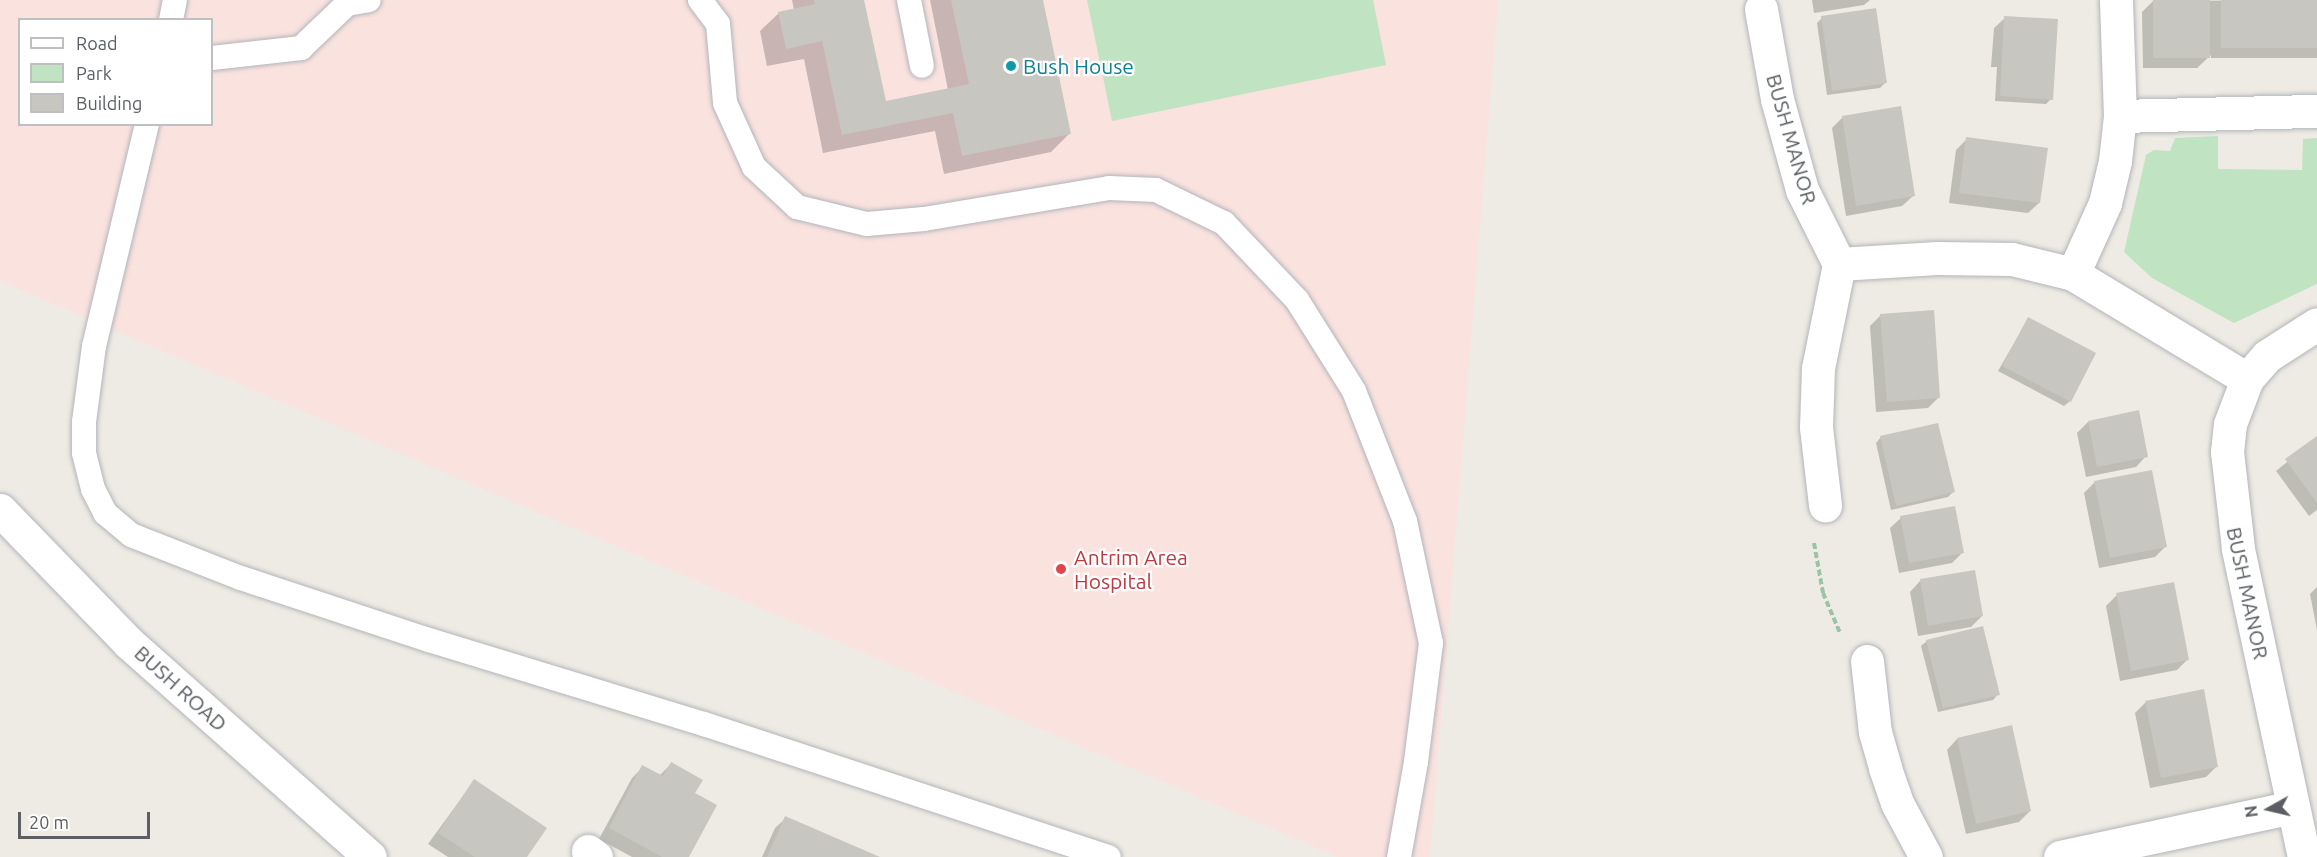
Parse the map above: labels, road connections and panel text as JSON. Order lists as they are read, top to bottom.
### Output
{
  "streets": {
    "street": ["BUSH MANOR", "BUSH ROAD"]
  },
  "places": ["Bush House", "Antrim Area Hospital"],
  "legend": ["Road", "Park", "Building"],
  "scale_bar": "20 m",
  "north": "left"
}
